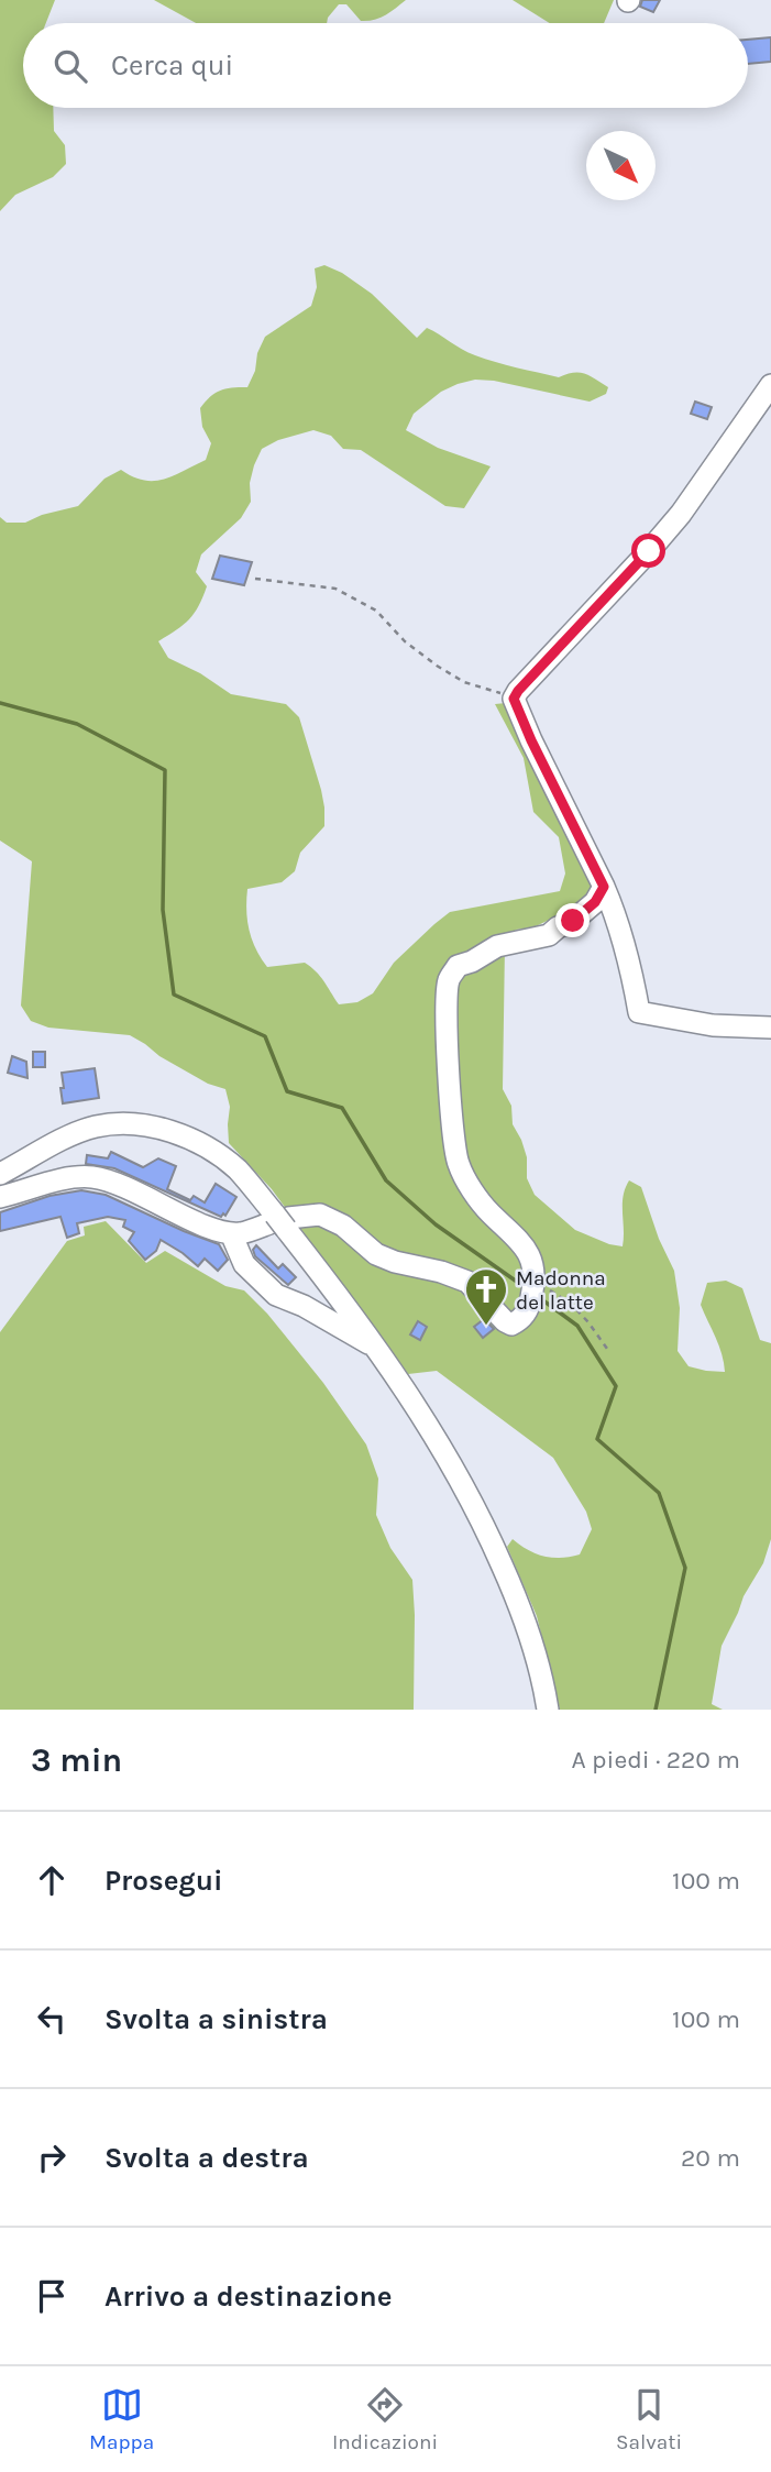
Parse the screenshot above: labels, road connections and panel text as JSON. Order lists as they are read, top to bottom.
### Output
{
  "places": {
    "church": ["Madonna del latte"]
  },
  "north": "bottom right",
  "page": {
    "search": "Cerca qui",
    "heading": ["3 min", "A piedi · 220 m"],
    "list": [
      ["Prosegui", "100 m"],
      ["Svolta a sinistra", "100 m"],
      ["Svolta a destra", "20 m"],
      "Arrivo a destinazione"
    ],
    "nav": ["Mappa", "Indicazioni", "Salvati"]
  }
}
